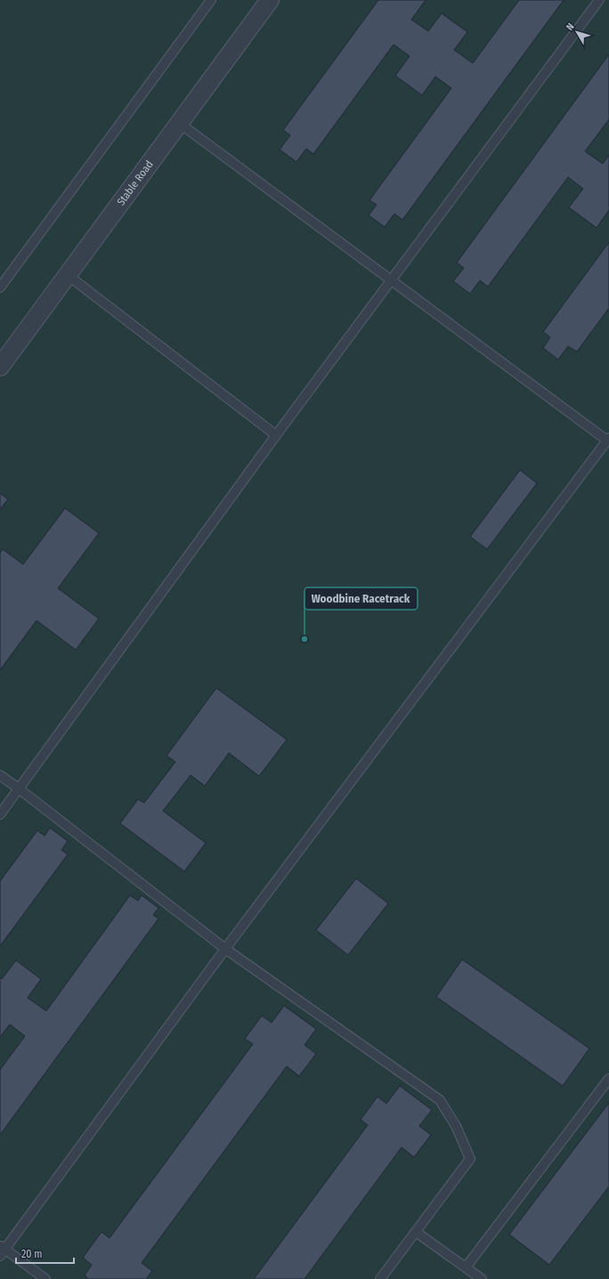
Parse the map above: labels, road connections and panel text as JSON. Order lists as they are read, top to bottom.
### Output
{
  "streets": {
    "street": ["Stable Road"]
  },
  "places": ["Woodbine Racetrack"],
  "scale_bar": "20 m",
  "north": "top left"
}
